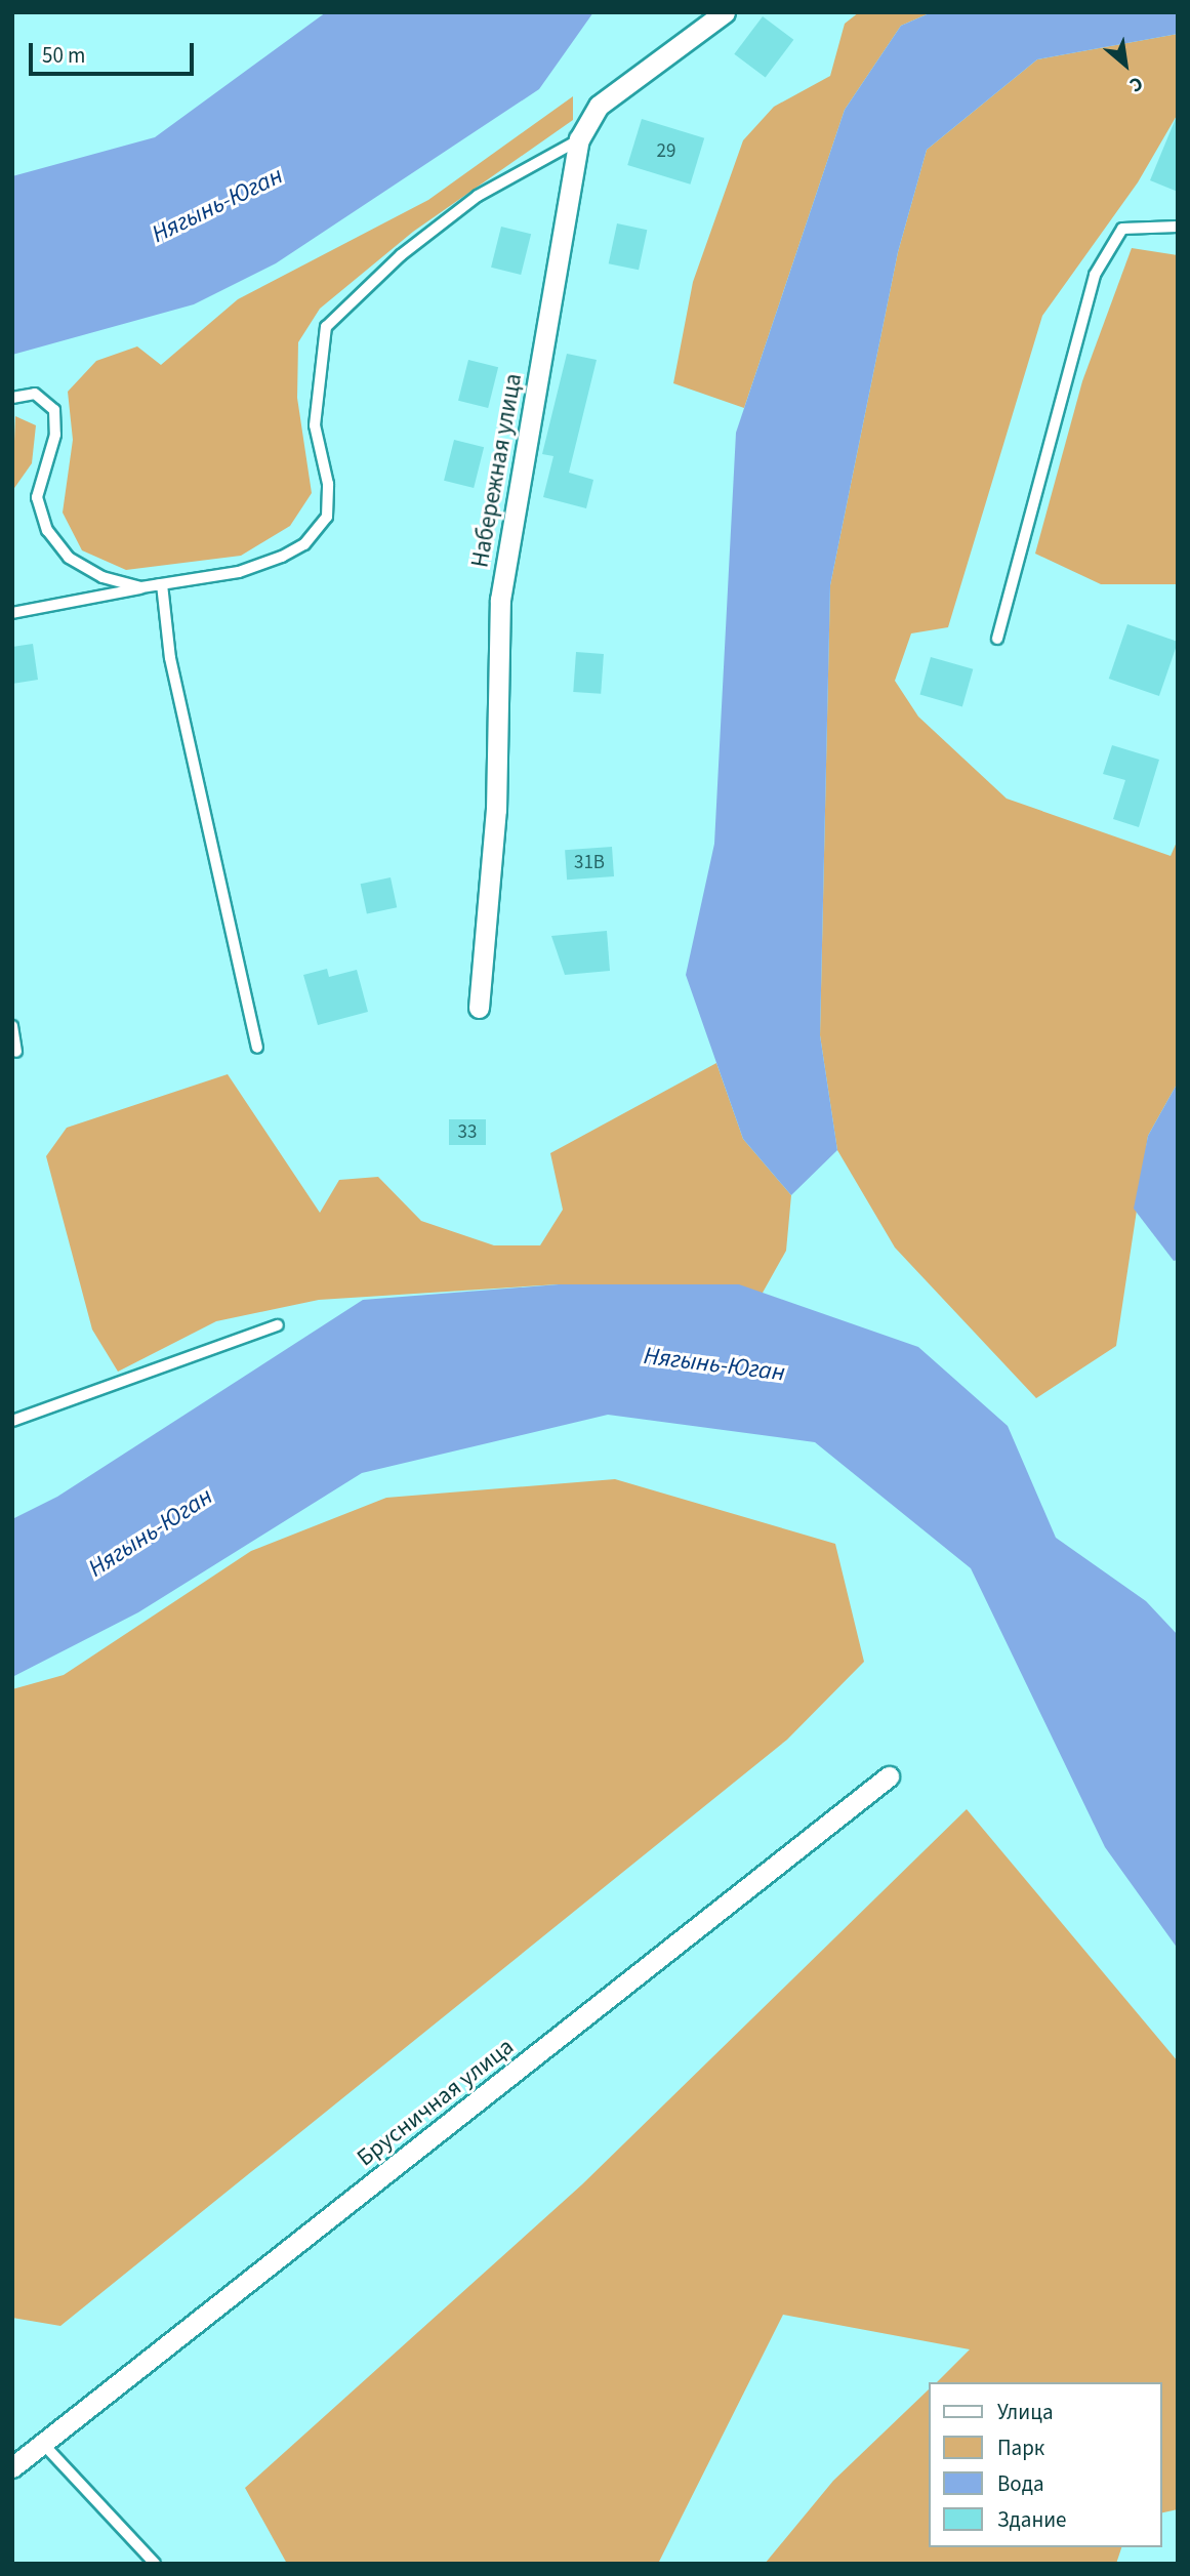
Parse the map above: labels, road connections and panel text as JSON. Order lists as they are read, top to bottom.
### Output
{
  "streets": {
    "street": ["Набережная улица", "Брусничная улица"]
  },
  "water": ["Нягынь-Юган"],
  "house_numbers": ["29", "31В", "33"],
  "legend": [
    "Улица",
    "Парк",
    "Вода",
    "Здание"
  ],
  "scale_bar": "50 m",
  "north": "bottom right"
}
